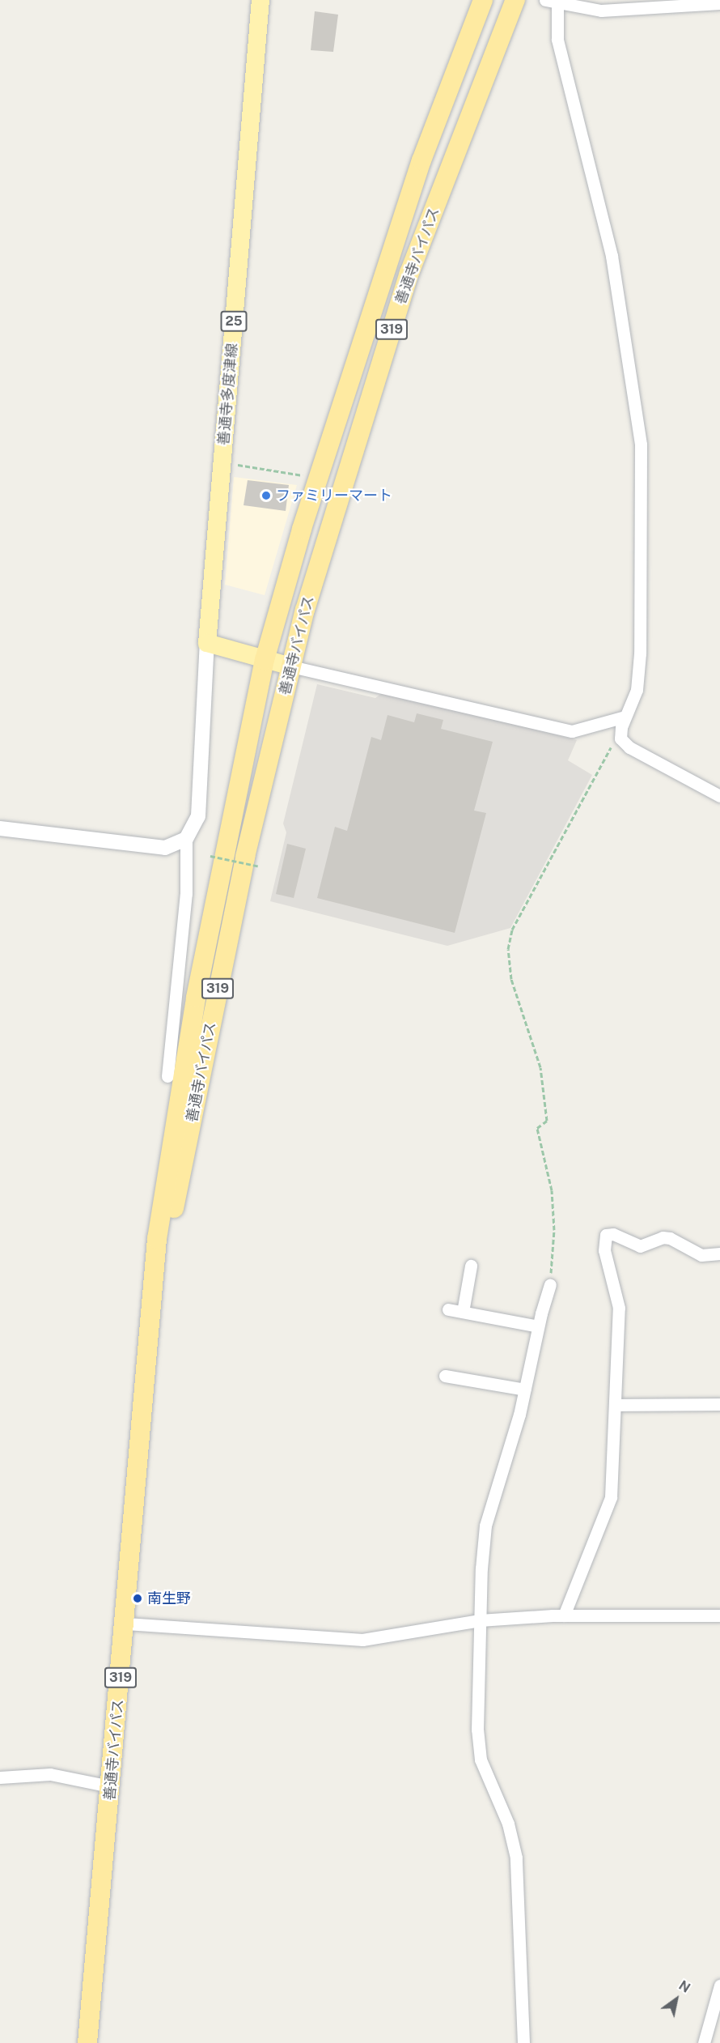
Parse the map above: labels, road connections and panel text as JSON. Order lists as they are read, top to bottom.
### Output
{
  "streets": {
    "highway": ["善通寺バイパス", "319"],
    "main road": ["25", "善通寺多度津線"]
  },
  "places": ["ファミリーマート", "南生野"],
  "north": "top right"
}
